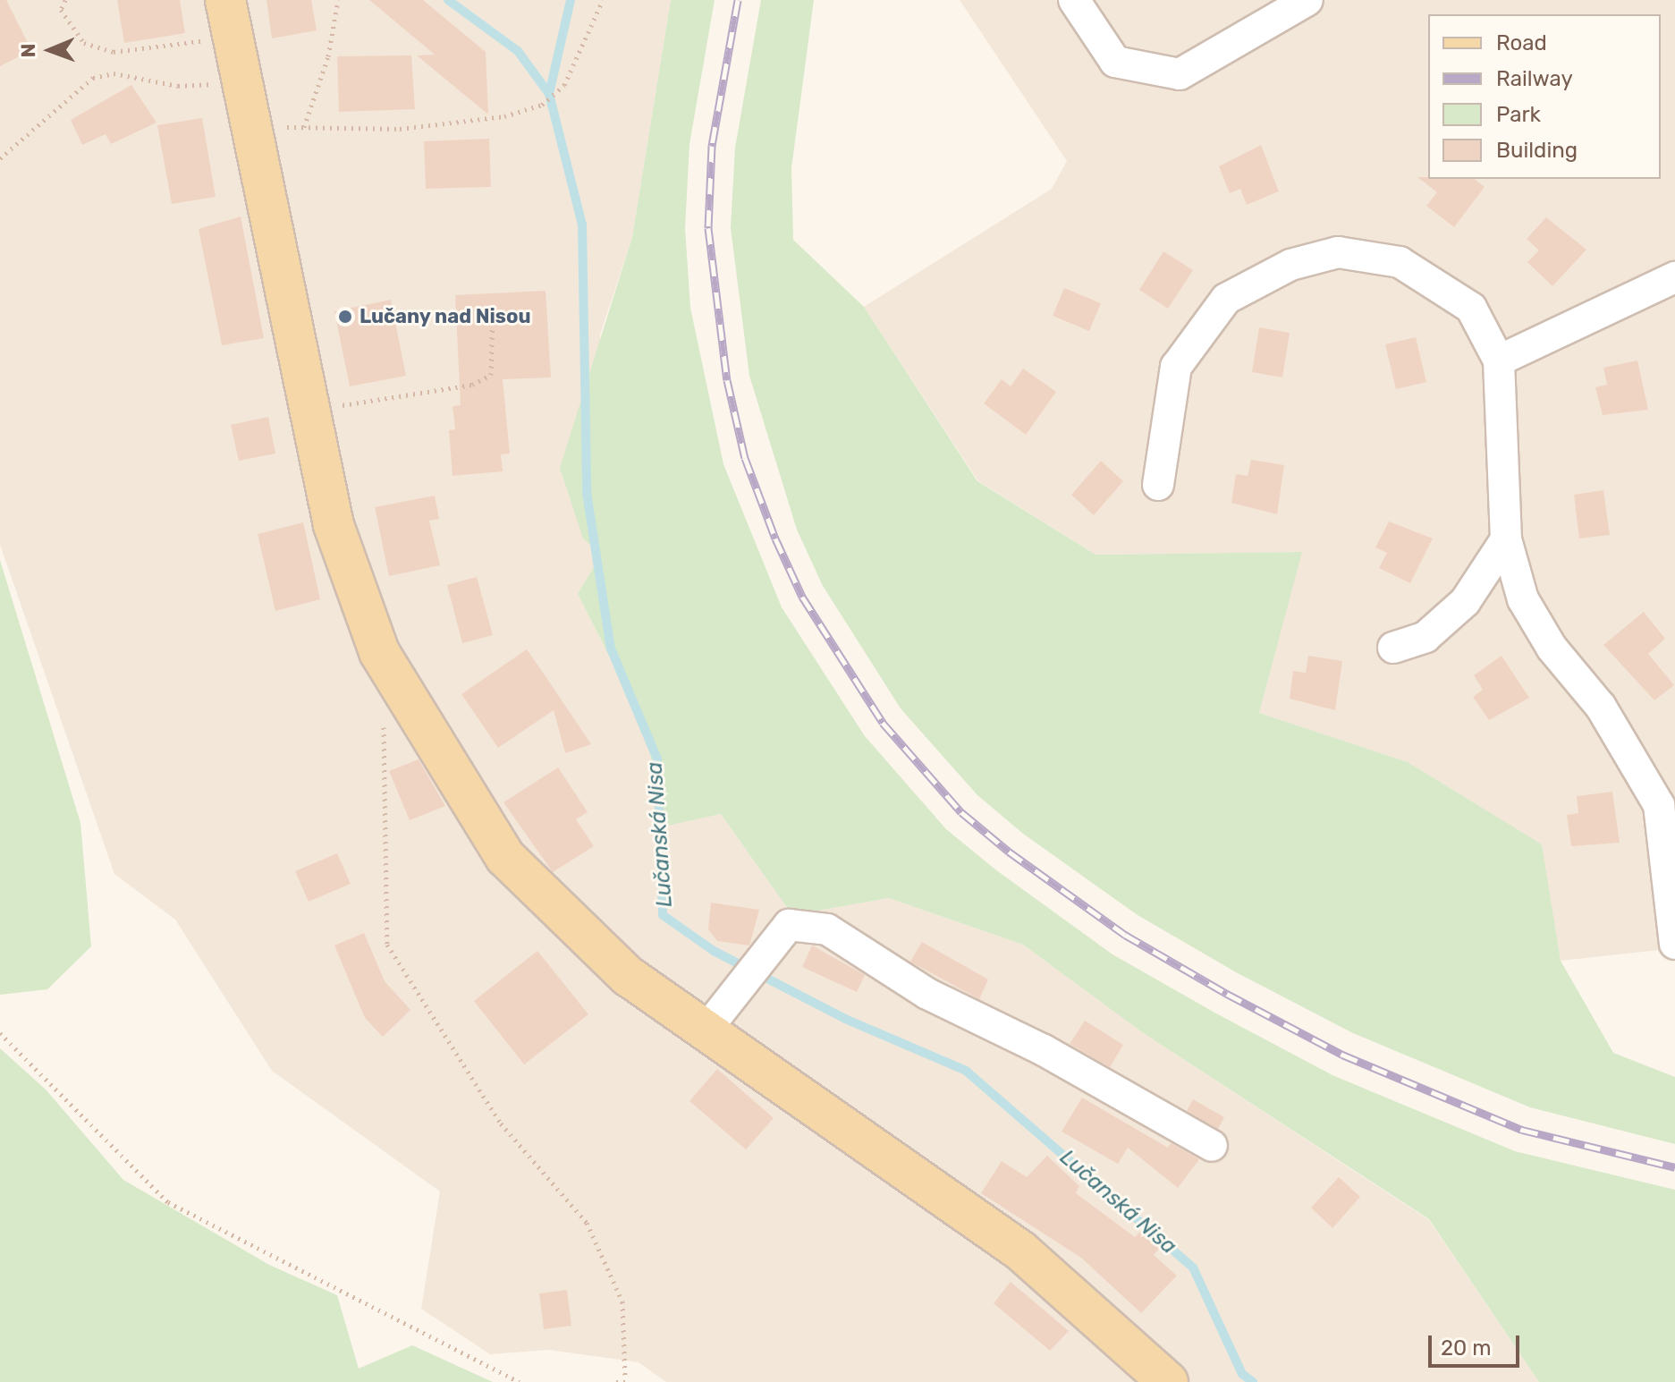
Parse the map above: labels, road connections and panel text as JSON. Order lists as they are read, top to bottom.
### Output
{
  "water": ["Lučanská Nisa"],
  "places": ["Lučany nad Nisou"],
  "legend": [
    "Road",
    "Railway",
    "Park",
    "Building"
  ],
  "scale_bar": "20 m",
  "north": "left"
}
